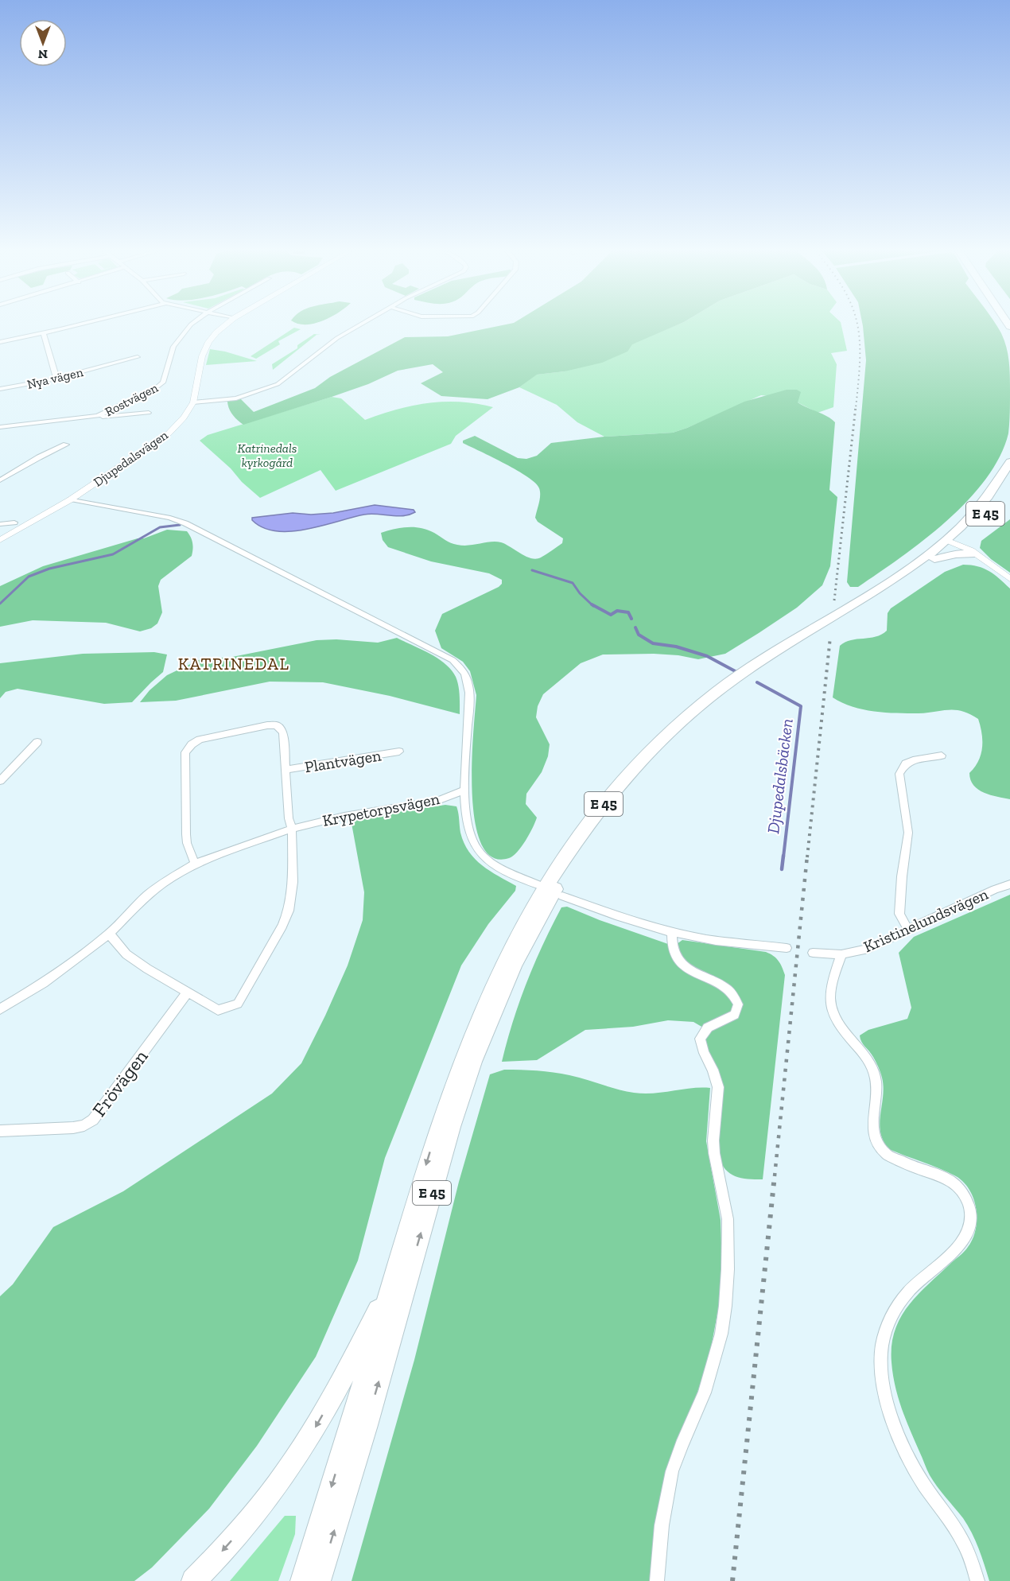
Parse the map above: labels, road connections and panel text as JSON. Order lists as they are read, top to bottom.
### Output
{
  "streets": {
    "highway": ["E 45"],
    "street": [
      "Nya vägen",
      "Rostvägen",
      "Djupedalsvägen",
      "Plantvägen",
      "Krypetorpsvägen",
      "Kristinelundsvägen",
      "Frövägen"
    ]
  },
  "districts": ["KATRINEDAL"],
  "water": ["Djupedalsbäcken"],
  "parks": ["Katrinedals kyrkogård"],
  "north": "bottom"
}
